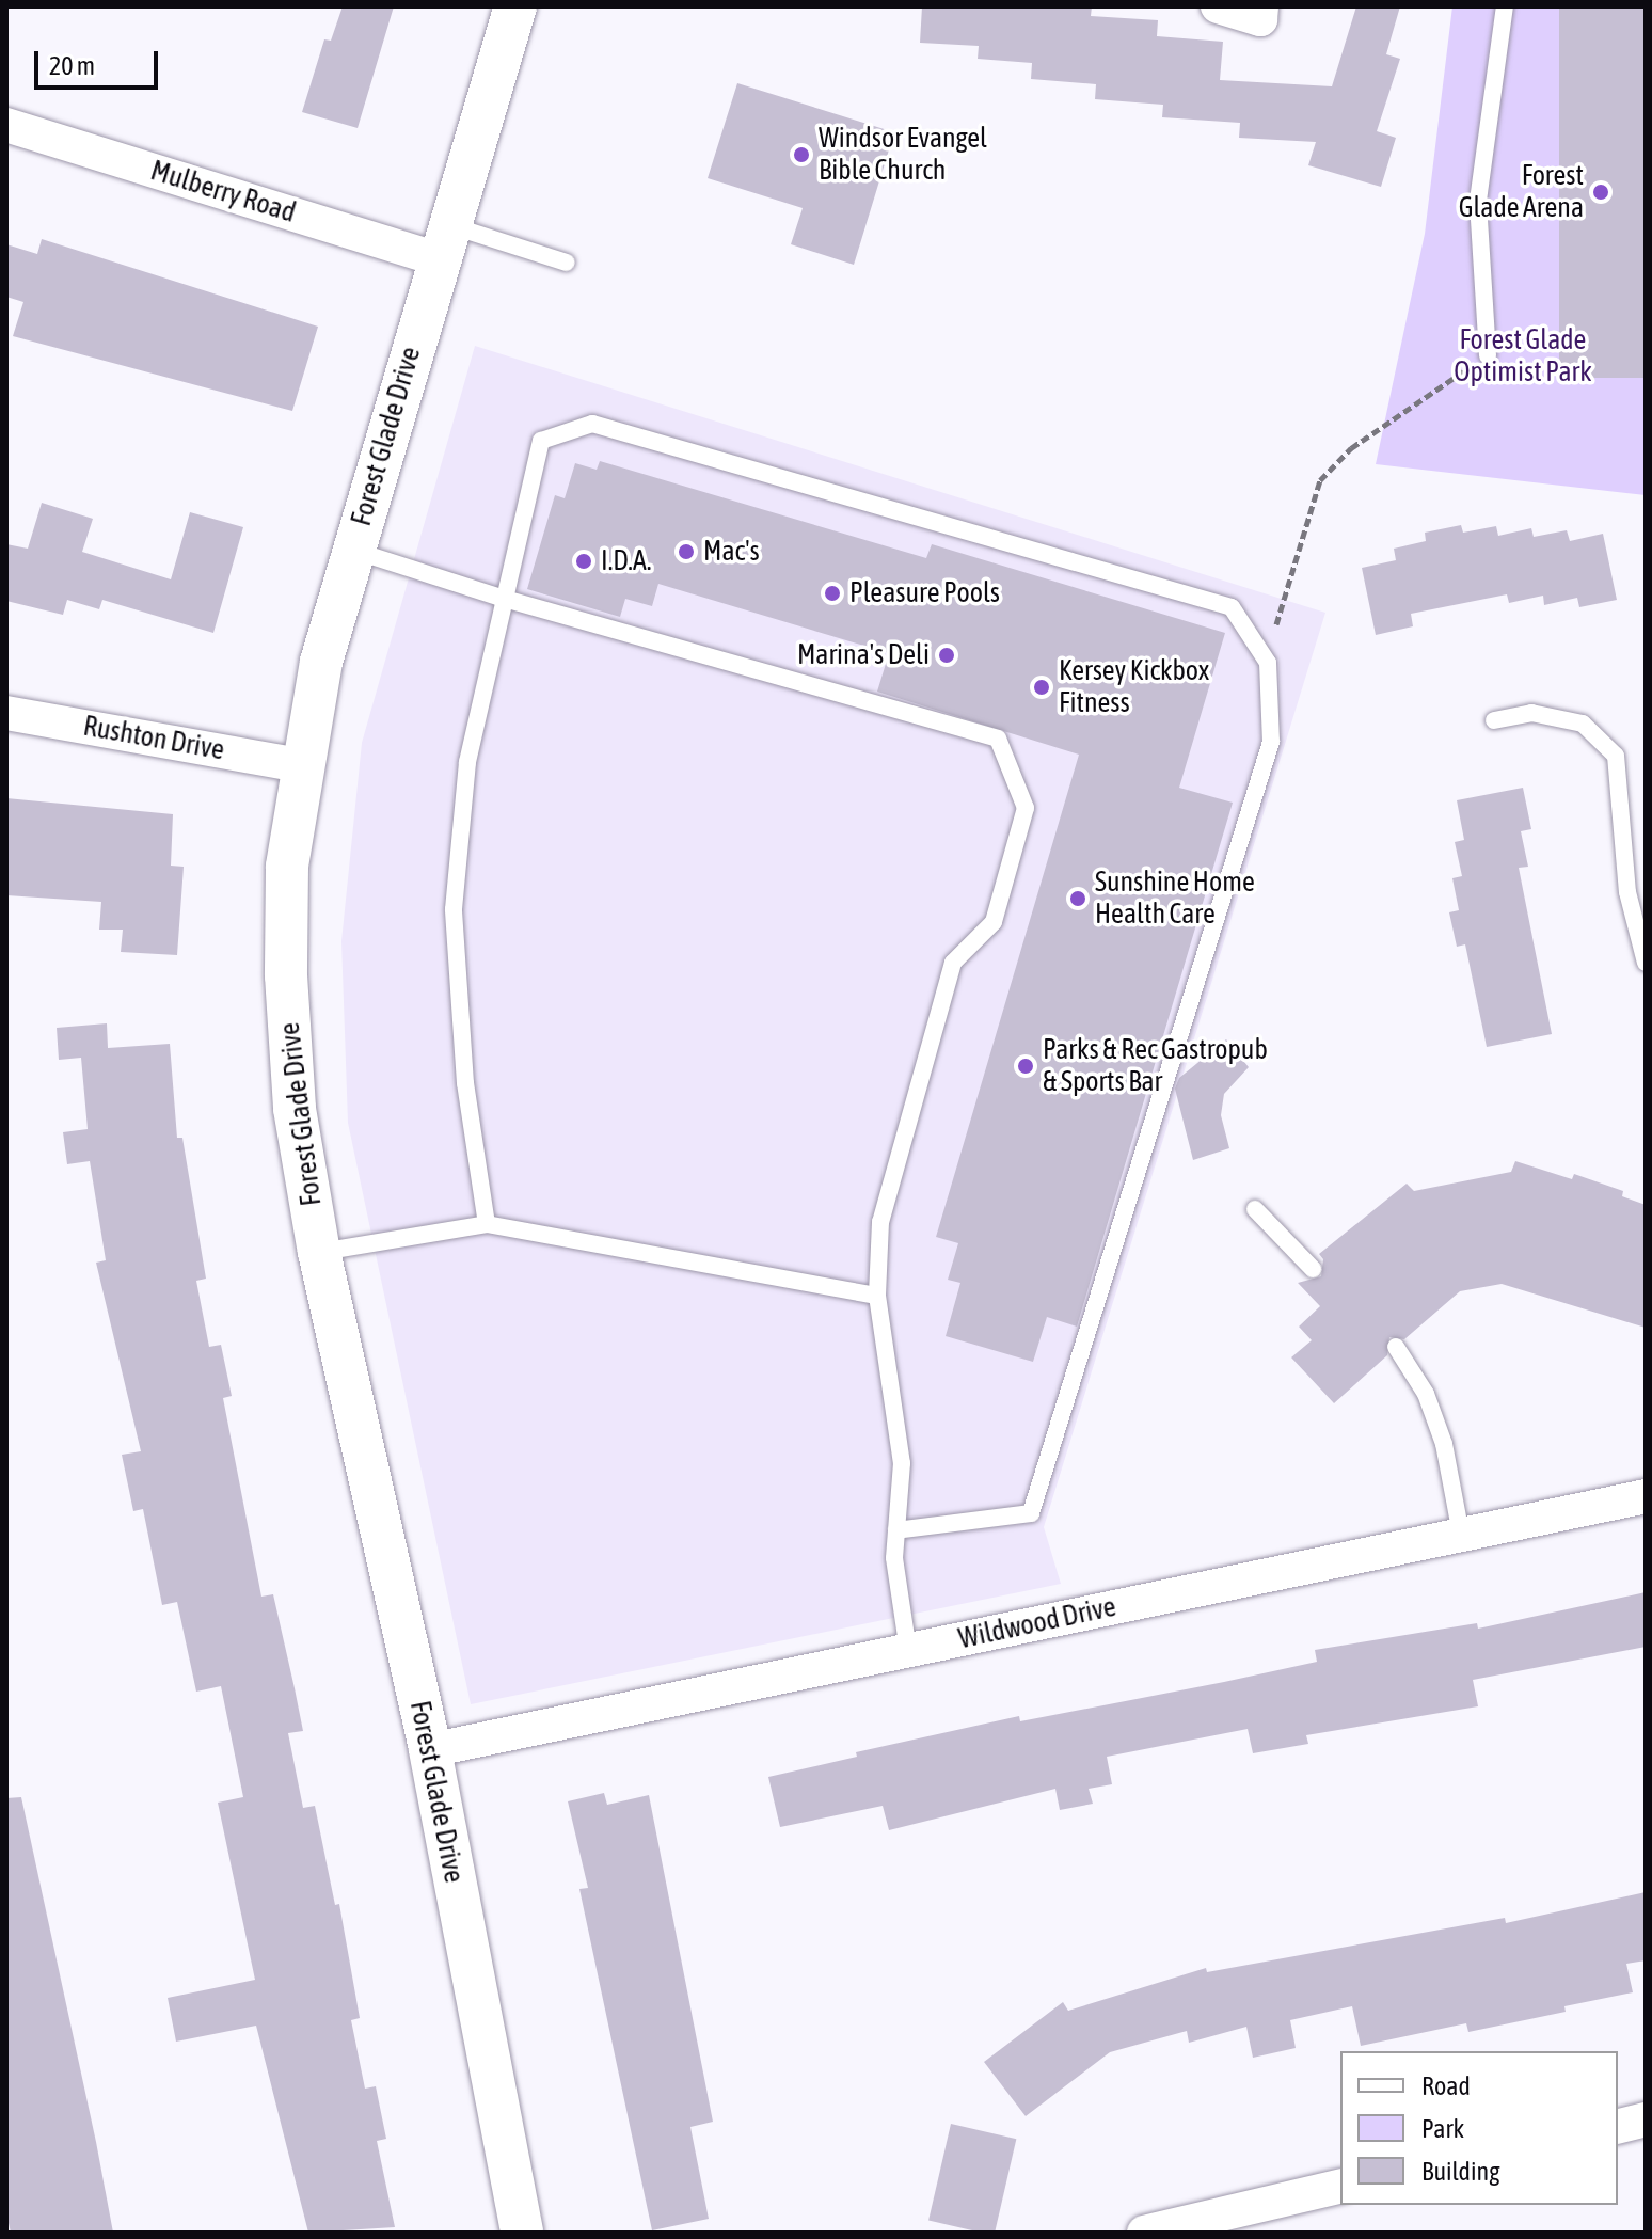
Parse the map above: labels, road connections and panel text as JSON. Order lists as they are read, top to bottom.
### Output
{
  "streets": {
    "street": [
      "Mulberry Road",
      "Forest Glade Drive",
      "Rushton Drive",
      "Wildwood Drive"
    ]
  },
  "crossings": [
    ["Mulberry Road", "Forest Glade Drive"],
    ["Forest Glade Drive", "Rushton Drive"],
    ["Forest Glade Drive", "Wildwood Drive"]
  ],
  "parks": ["Forest Glade Optimist Park"],
  "places": [
    "Windsor Evangel Bible Church",
    "Forest Glade Arena",
    "Mac's",
    "I.D.A.",
    "Pleasure Pools",
    "Marina's Deli",
    "Kersey Kickbox Fitness",
    "Sunshine Home Health Care",
    "Parks & Rec Gastropub & Sports Bar"
  ],
  "legend": ["Road", "Park", "Building"],
  "scale_bar": "20 m"
}
